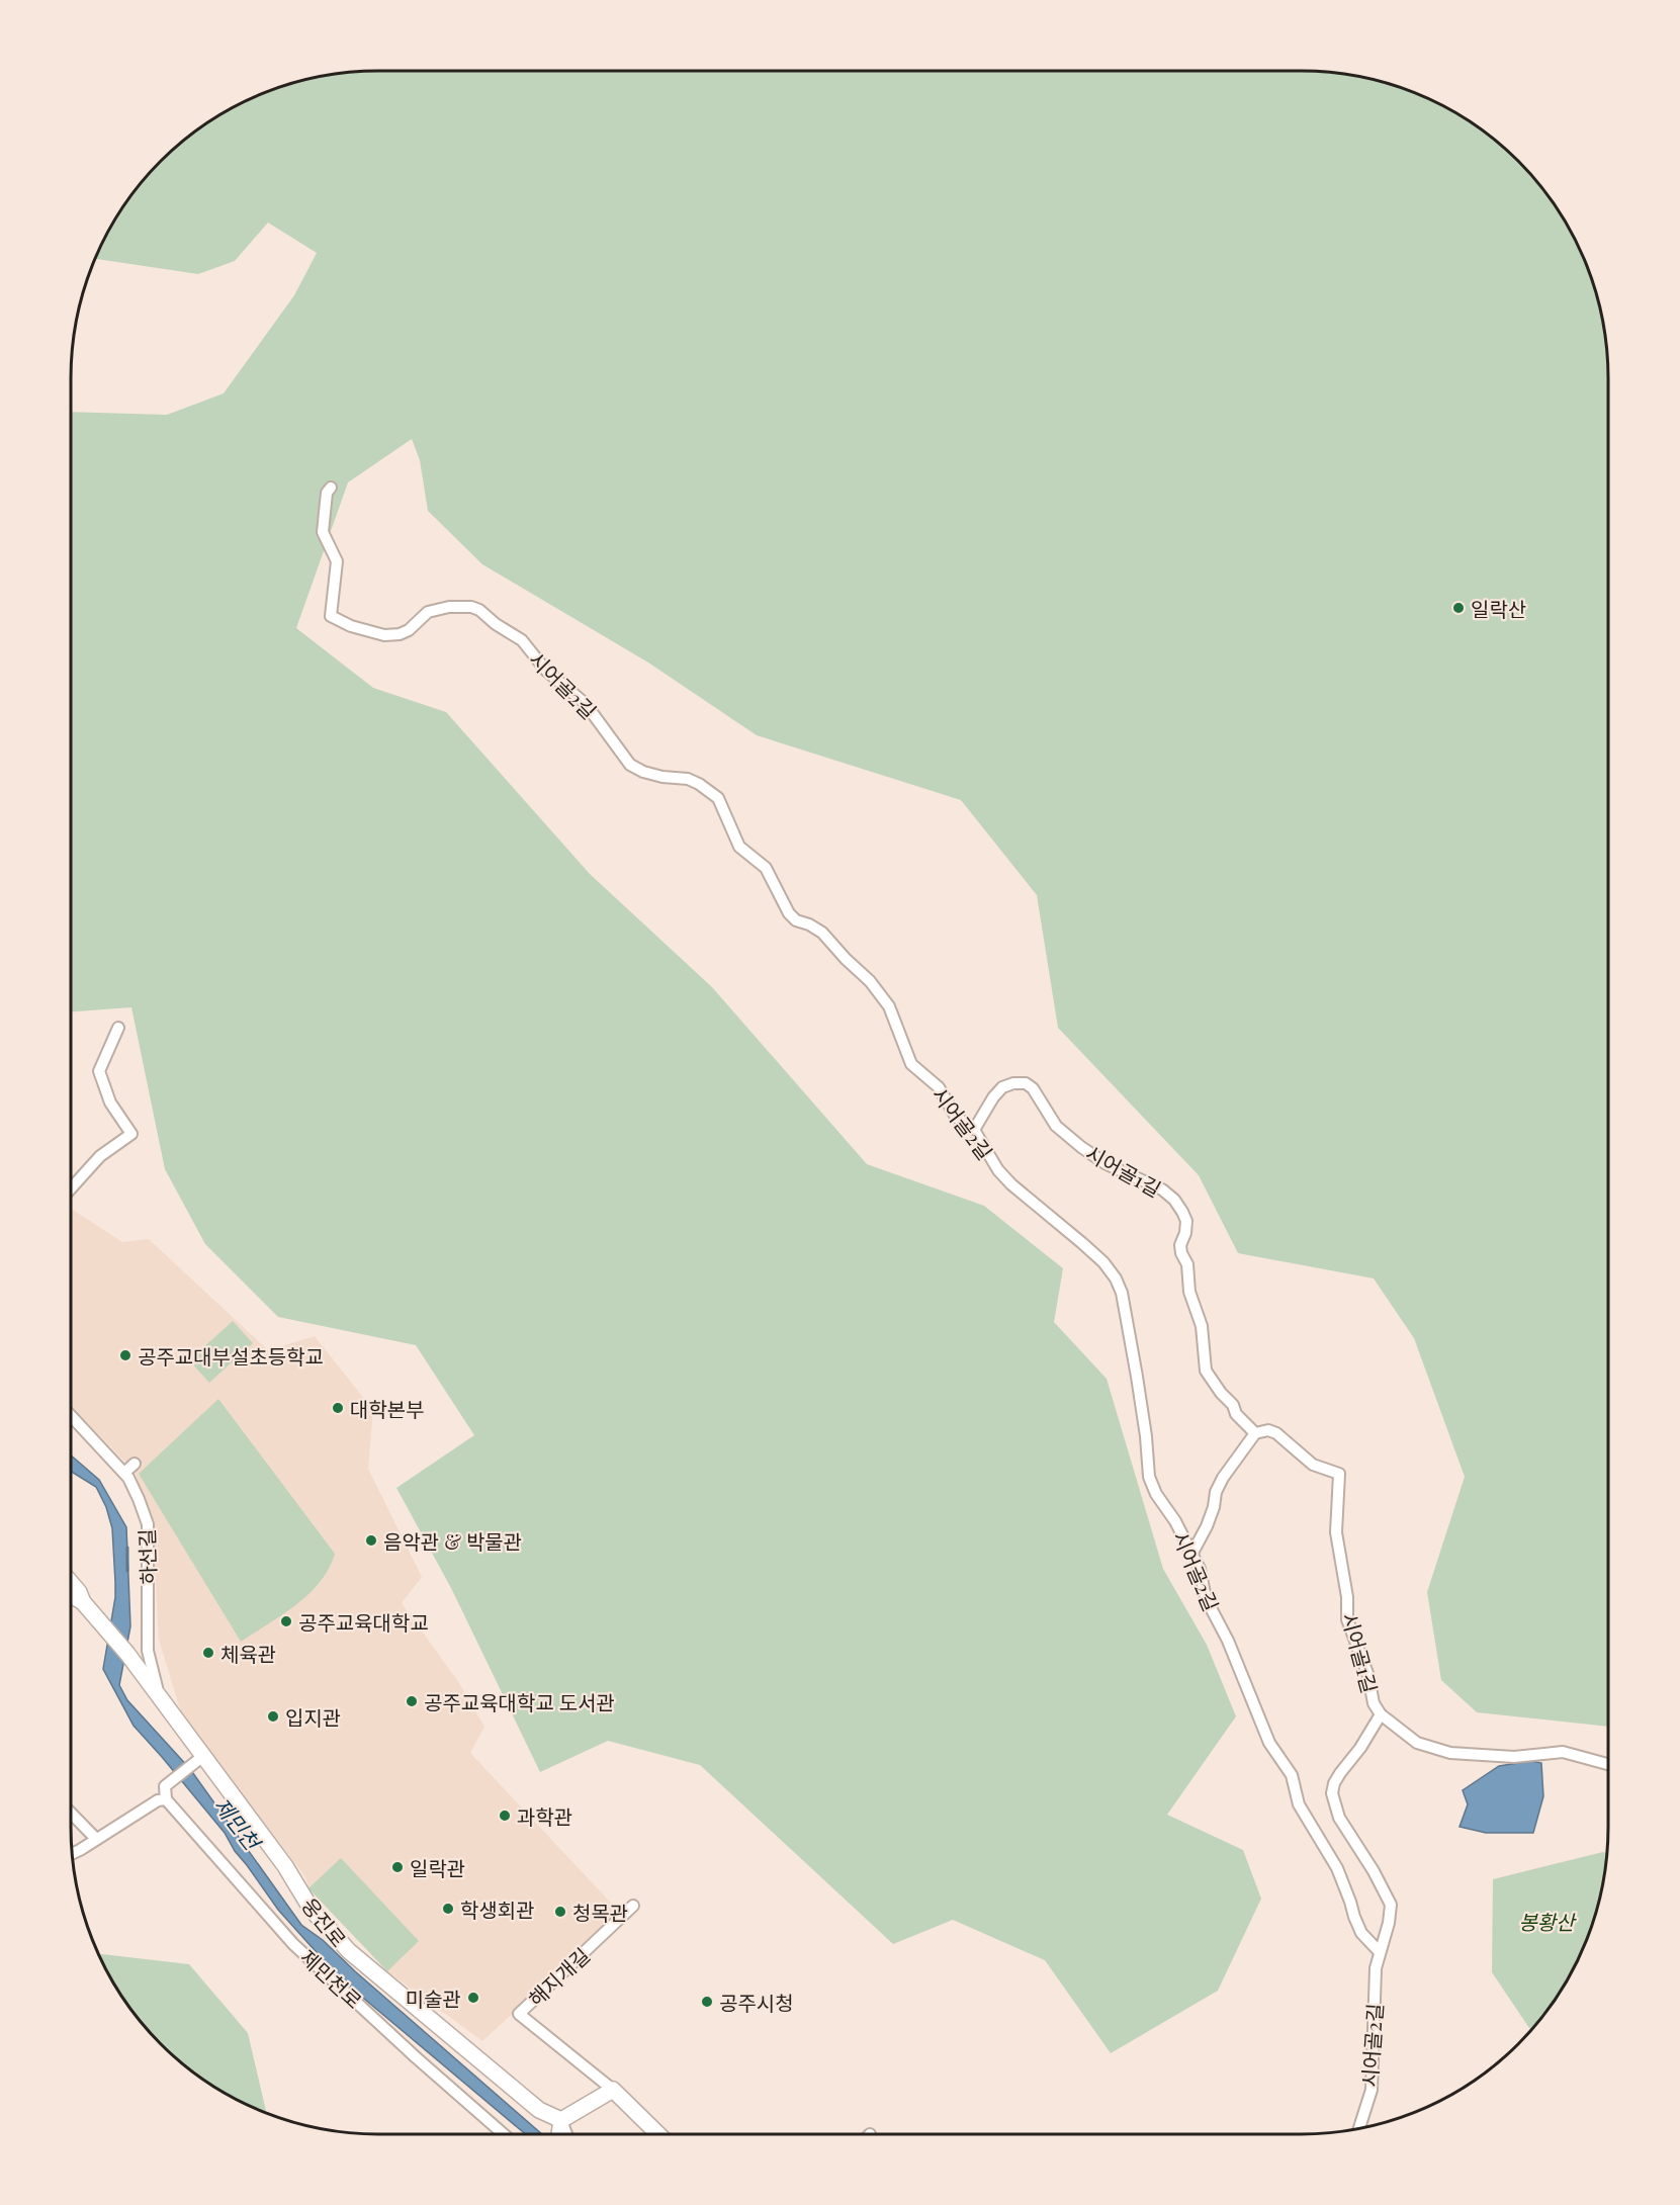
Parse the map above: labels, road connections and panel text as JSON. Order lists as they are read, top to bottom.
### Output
{
  "streets": {
    "main road": ["웅진로"],
    "street": [
      "시어골2길",
      "시어골1길",
      "하선길",
      "해지개길",
      "제민천로"
    ]
  },
  "crossings": [
    ["시어골2길", "시어골1길"],
    ["하선길", "웅진로"]
  ],
  "water": ["제민천"],
  "parks": ["봉황산"],
  "places": [
    "일락산",
    "공주교대부설초등학교",
    "대학본부",
    "음악관 & 박물관",
    "공주교육대학교",
    "체육관",
    "공주교육대학교 도서관",
    "입지관",
    "과학관",
    "일락관",
    "학생회관",
    "청목관",
    "미술관",
    "공주시청"
  ]
}
